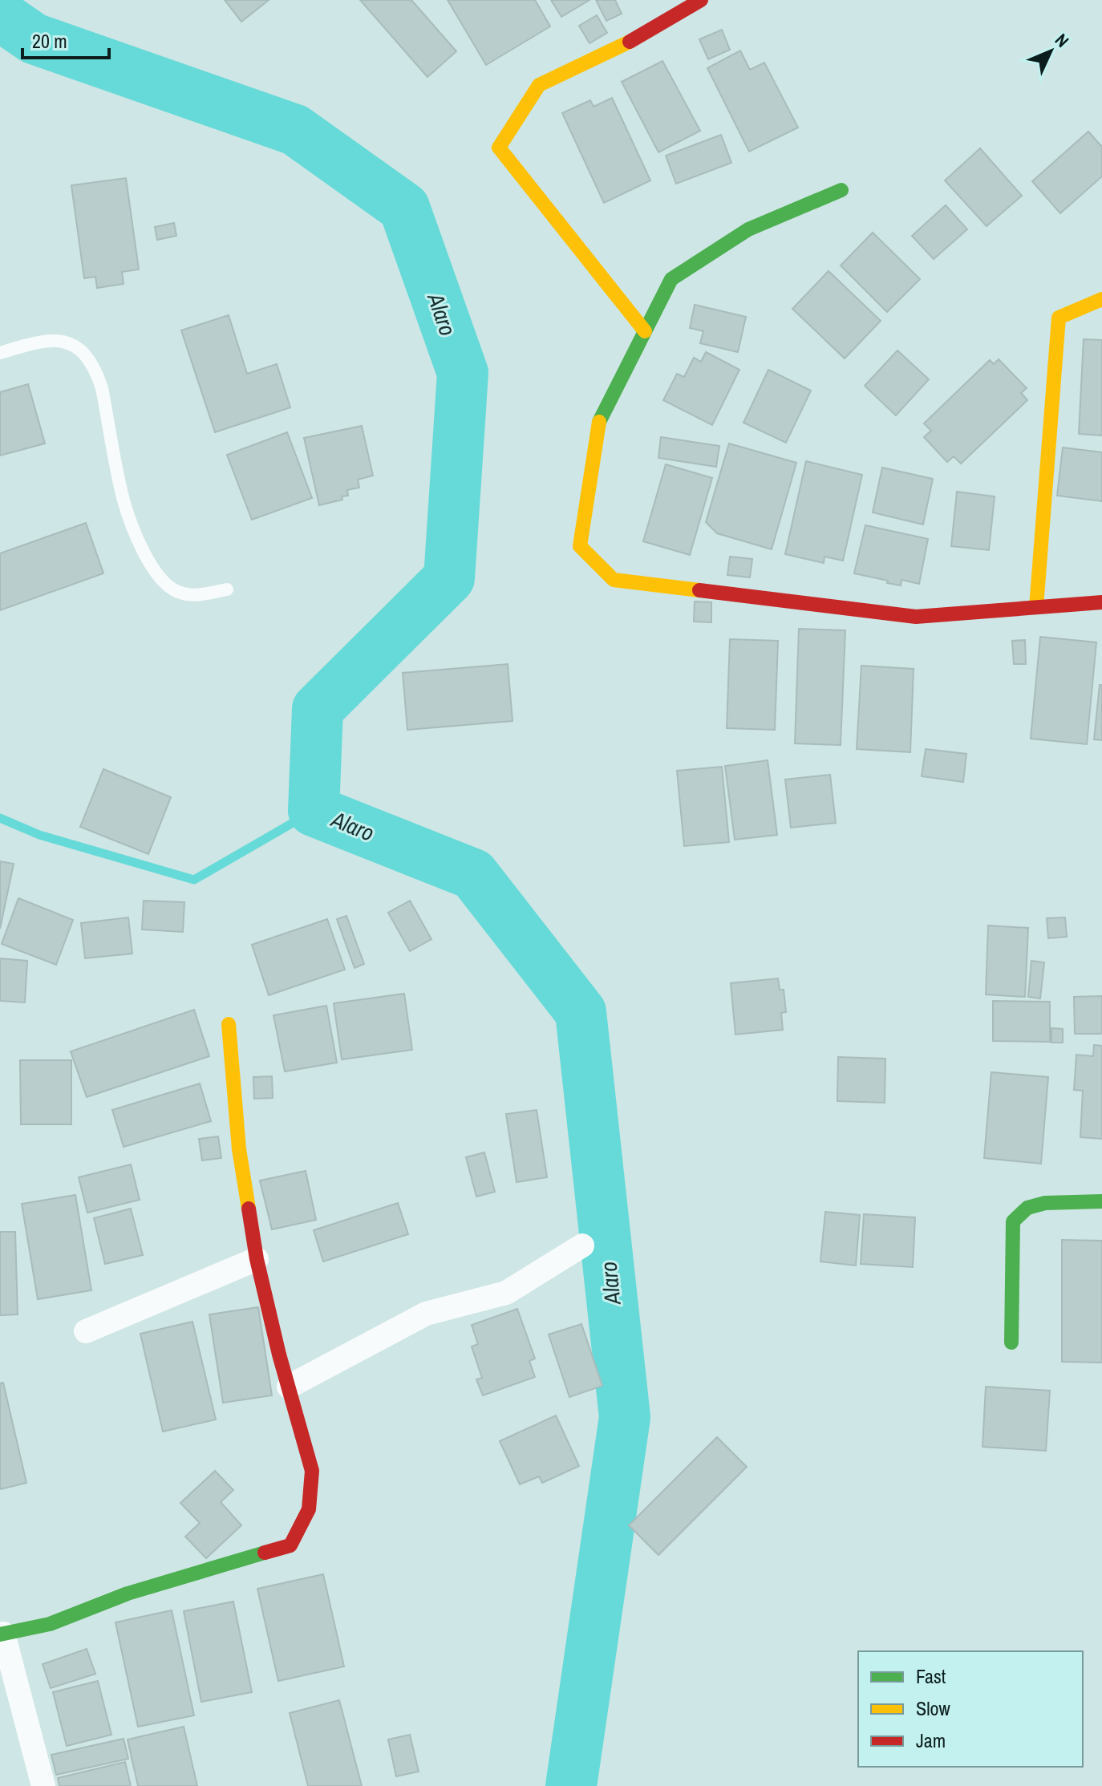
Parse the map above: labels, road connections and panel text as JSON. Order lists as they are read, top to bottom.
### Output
{
  "water": ["Alaro"],
  "legend": ["Fast", "Slow", "Jam"],
  "scale_bar": "20 m",
  "north": "top right"
}
